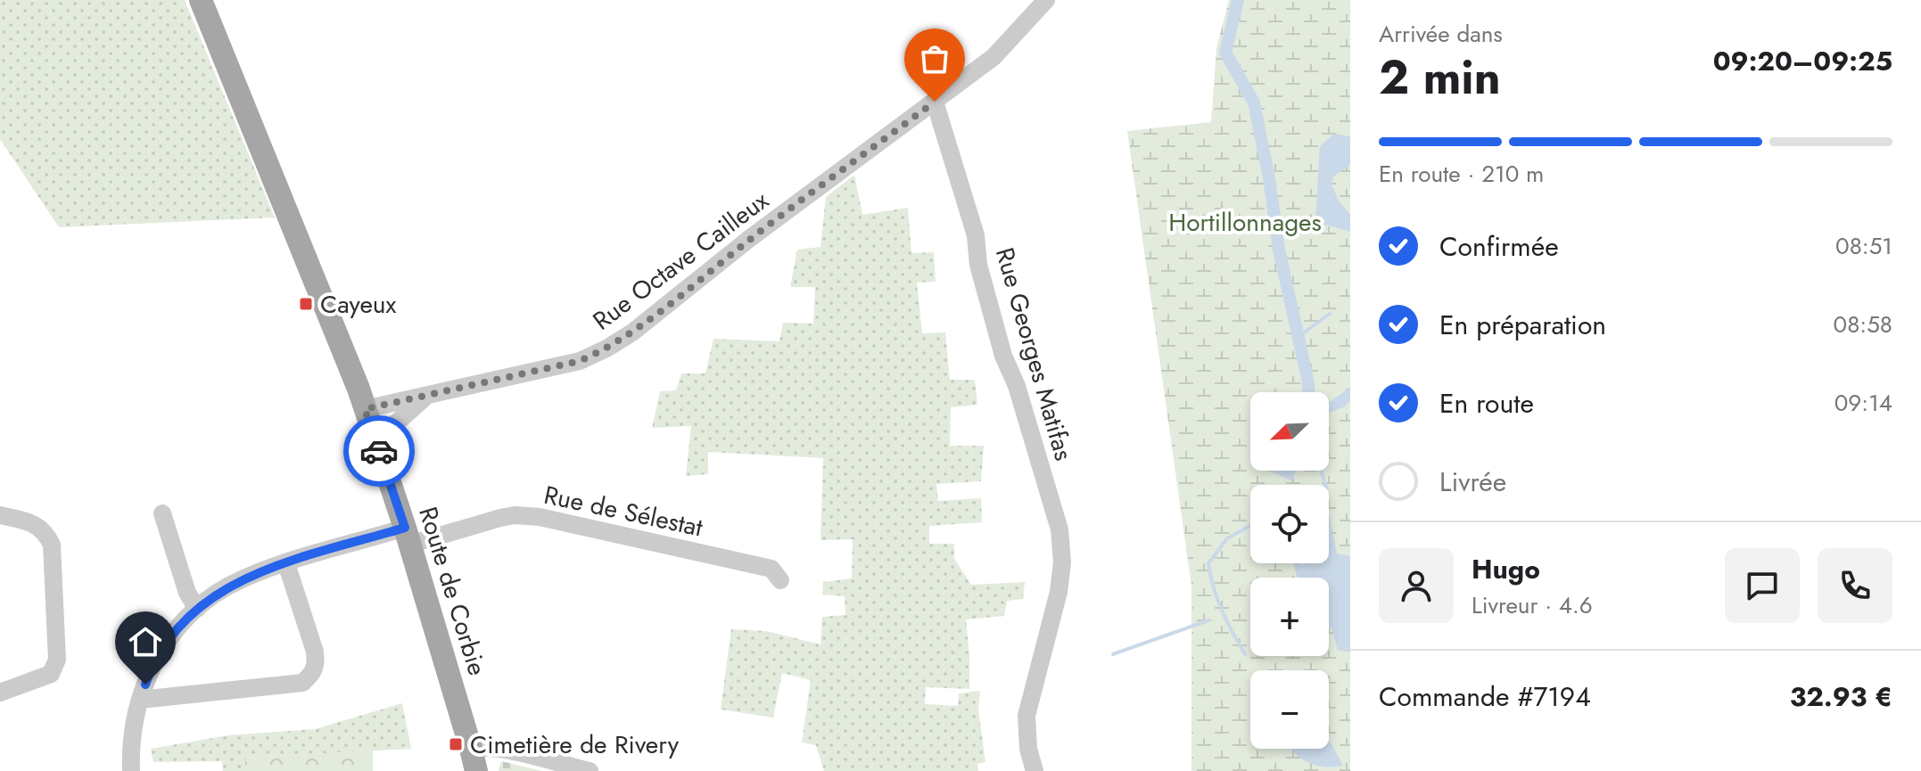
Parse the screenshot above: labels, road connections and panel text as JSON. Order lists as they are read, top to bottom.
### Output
{
  "streets": {
    "main road": ["Route de Corbie"],
    "street": ["Rue Octave Cailleux", "Rue Georges Matifas", "Rue de Sélestat"]
  },
  "crossings": [
    ["Rue Octave Cailleux", "Rue Georges Matifas"],
    ["Rue Octave Cailleux", "Route de Corbie"],
    ["Rue de Sélestat", "Route de Corbie"]
  ],
  "parks": ["Hortillonnages"],
  "places": {
    "transit": ["Cayeux", "Cimetière de Rivery"]
  },
  "north": "bottom left",
  "page": {
    "heading": ["2 min", "Arrivée dans", "09:20–09:25"],
    "panel": [
      "Hugo",
      "Livreur · 4.6",
      "Commande #7194",
      "32.93 €"
    ],
    "bar": "En route · 210 m",
    "list": [
      ["Confirmée", "08:51"],
      ["En préparation", "08:58"],
      ["En route", "09:14"],
      "Livrée"
    ],
    "map_buttons": ["+", "−"]
  }
}
